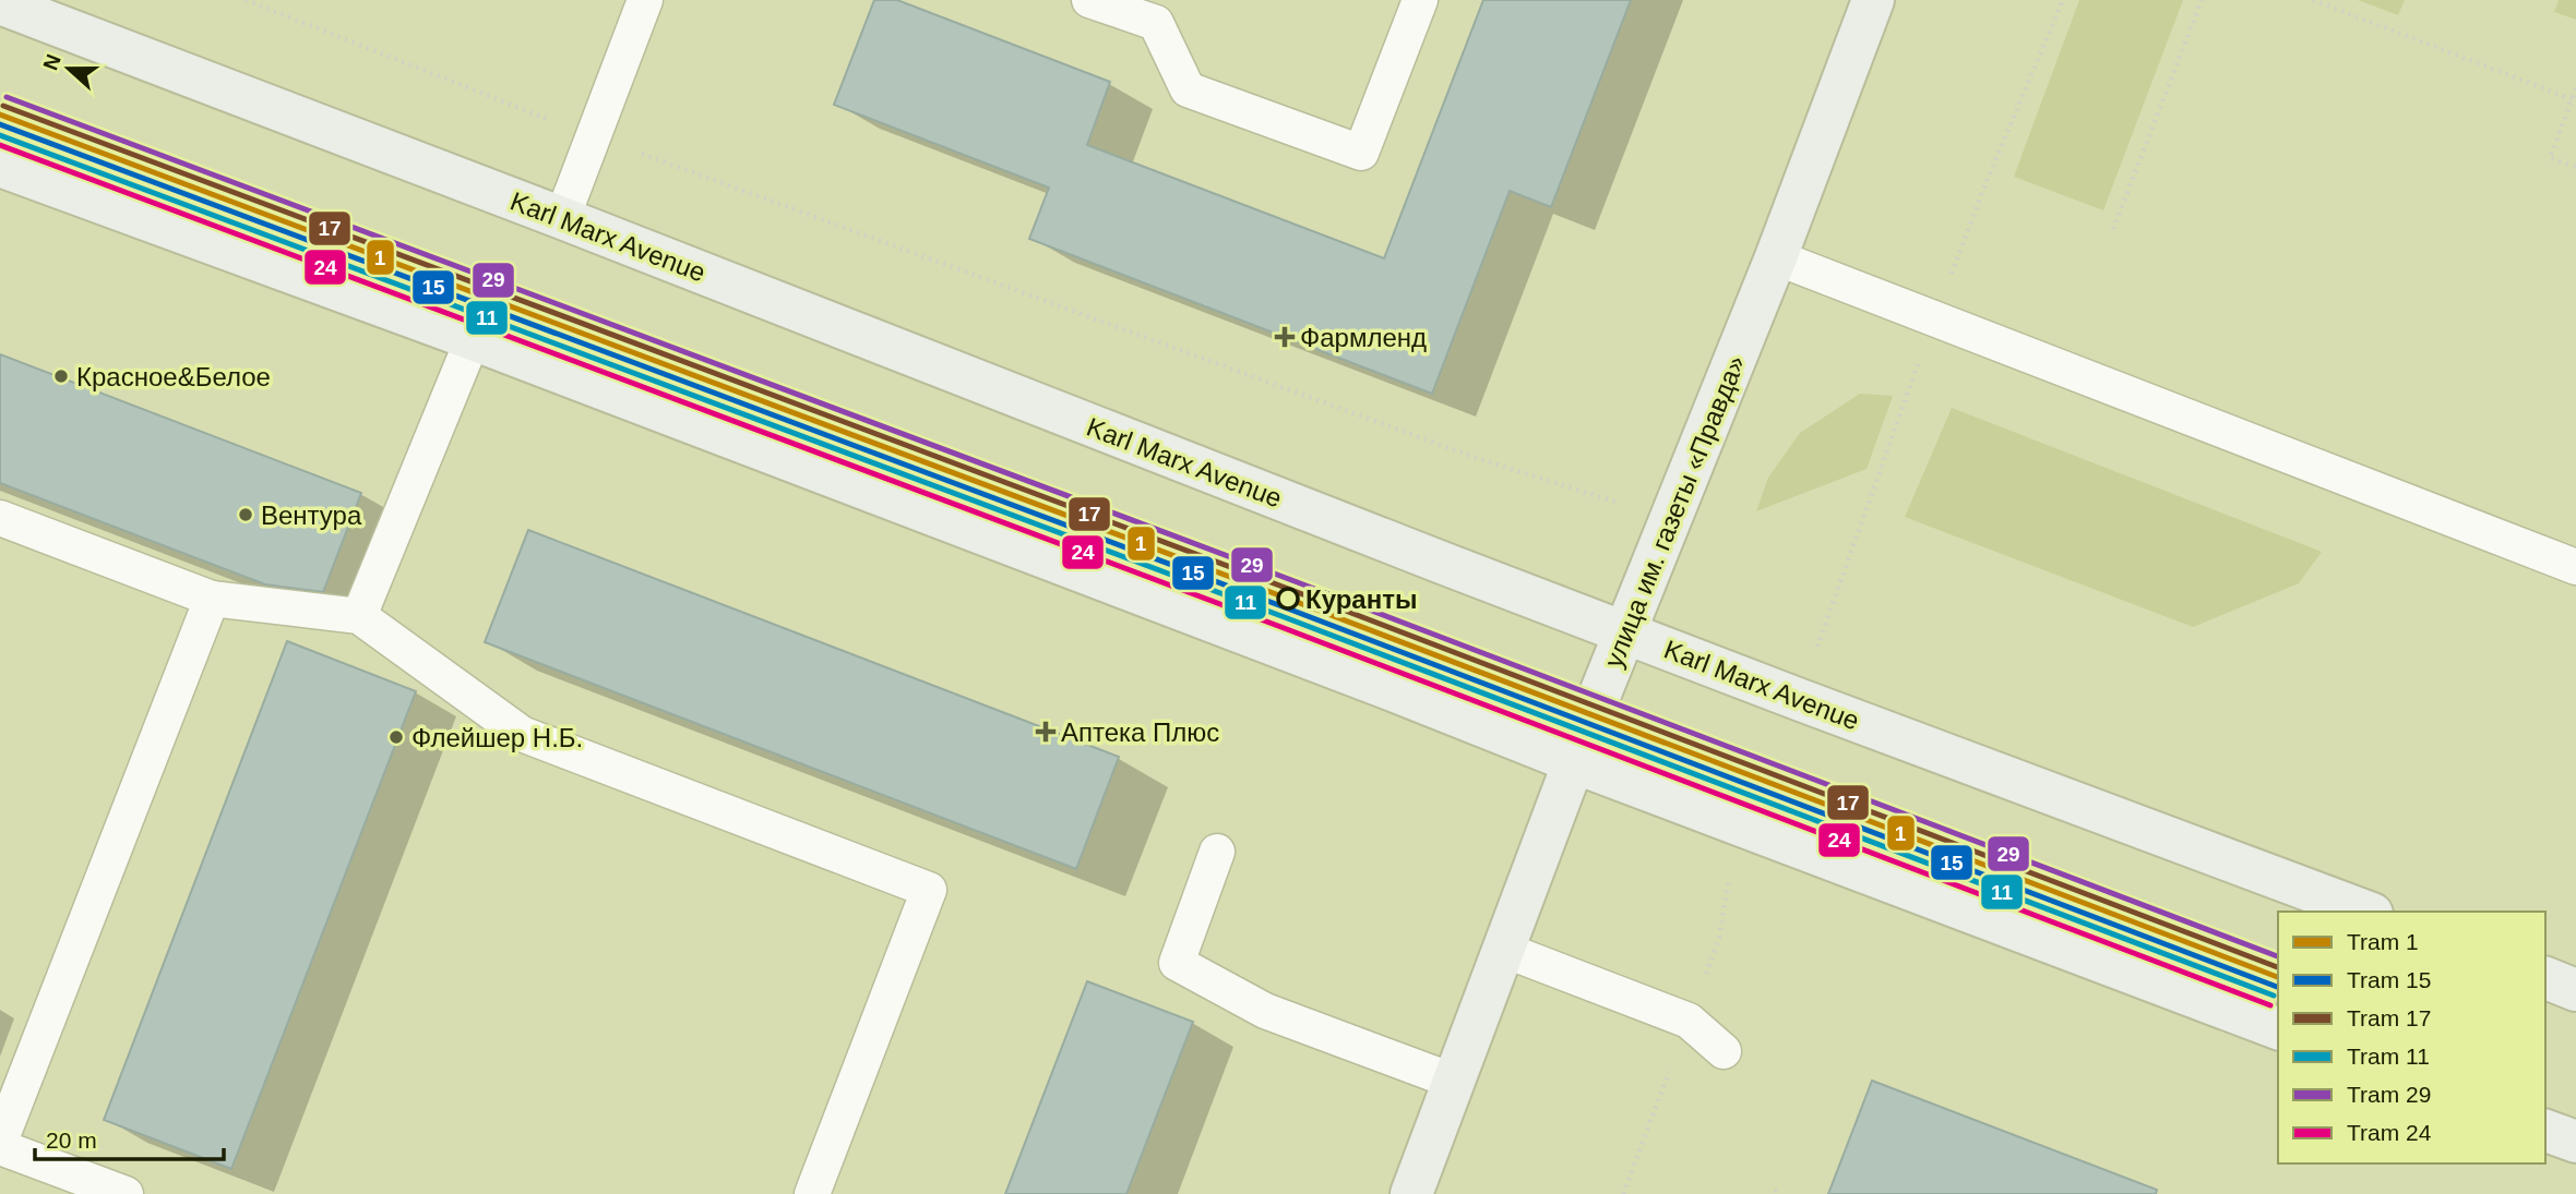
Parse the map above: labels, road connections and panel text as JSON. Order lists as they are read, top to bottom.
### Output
{
  "streets": {
    "main road": ["Karl Marx Avenue", "улица им. газеты «Правда»"]
  },
  "crossings": [
    ["Karl Marx Avenue", "улица им. газеты «Правда»"]
  ],
  "places": {
    "health": ["Фармленд", "Аптека Плюс"],
    "other": [
      "Красное&Белое",
      "Вентура",
      "Куранты",
      "Флейшер Н.Б."
    ]
  },
  "lines": [
    "tram line 29",
    "tram line 17",
    "tram line 1",
    "tram line 15",
    "tram line 11",
    "tram line 24"
  ],
  "legend": [
    "Tram 1",
    "Tram 15",
    "Tram 17",
    "Tram 11",
    "Tram 29",
    "Tram 24"
  ],
  "scale_bar": "20 m",
  "north": "left"
}
